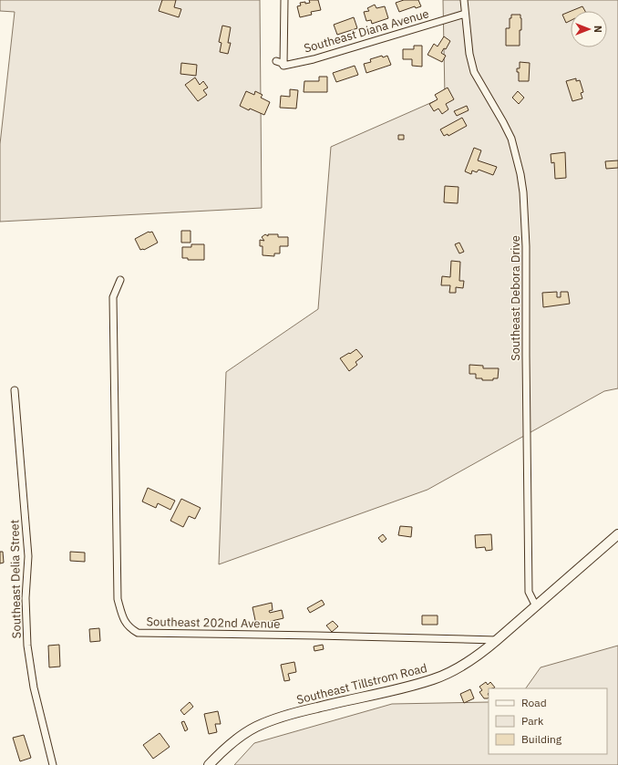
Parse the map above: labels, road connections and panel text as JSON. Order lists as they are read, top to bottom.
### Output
{
  "streets": {
    "main road": ["Southeast Tillstrom Road"],
    "street": [
      "Southeast Diana Avenue",
      "Southeast Debora Drive",
      "Southeast Delia Street",
      "Southeast 202nd Avenue"
    ]
  },
  "crossings": [
    ["Southeast Diana Avenue", "Southeast Debora Drive"],
    ["Southeast Debora Drive", "Southeast Tillstrom Road"],
    ["Southeast 202nd Avenue", "Southeast Tillstrom Road"]
  ],
  "legend": ["Road", "Park", "Building"],
  "north": "right"
}
